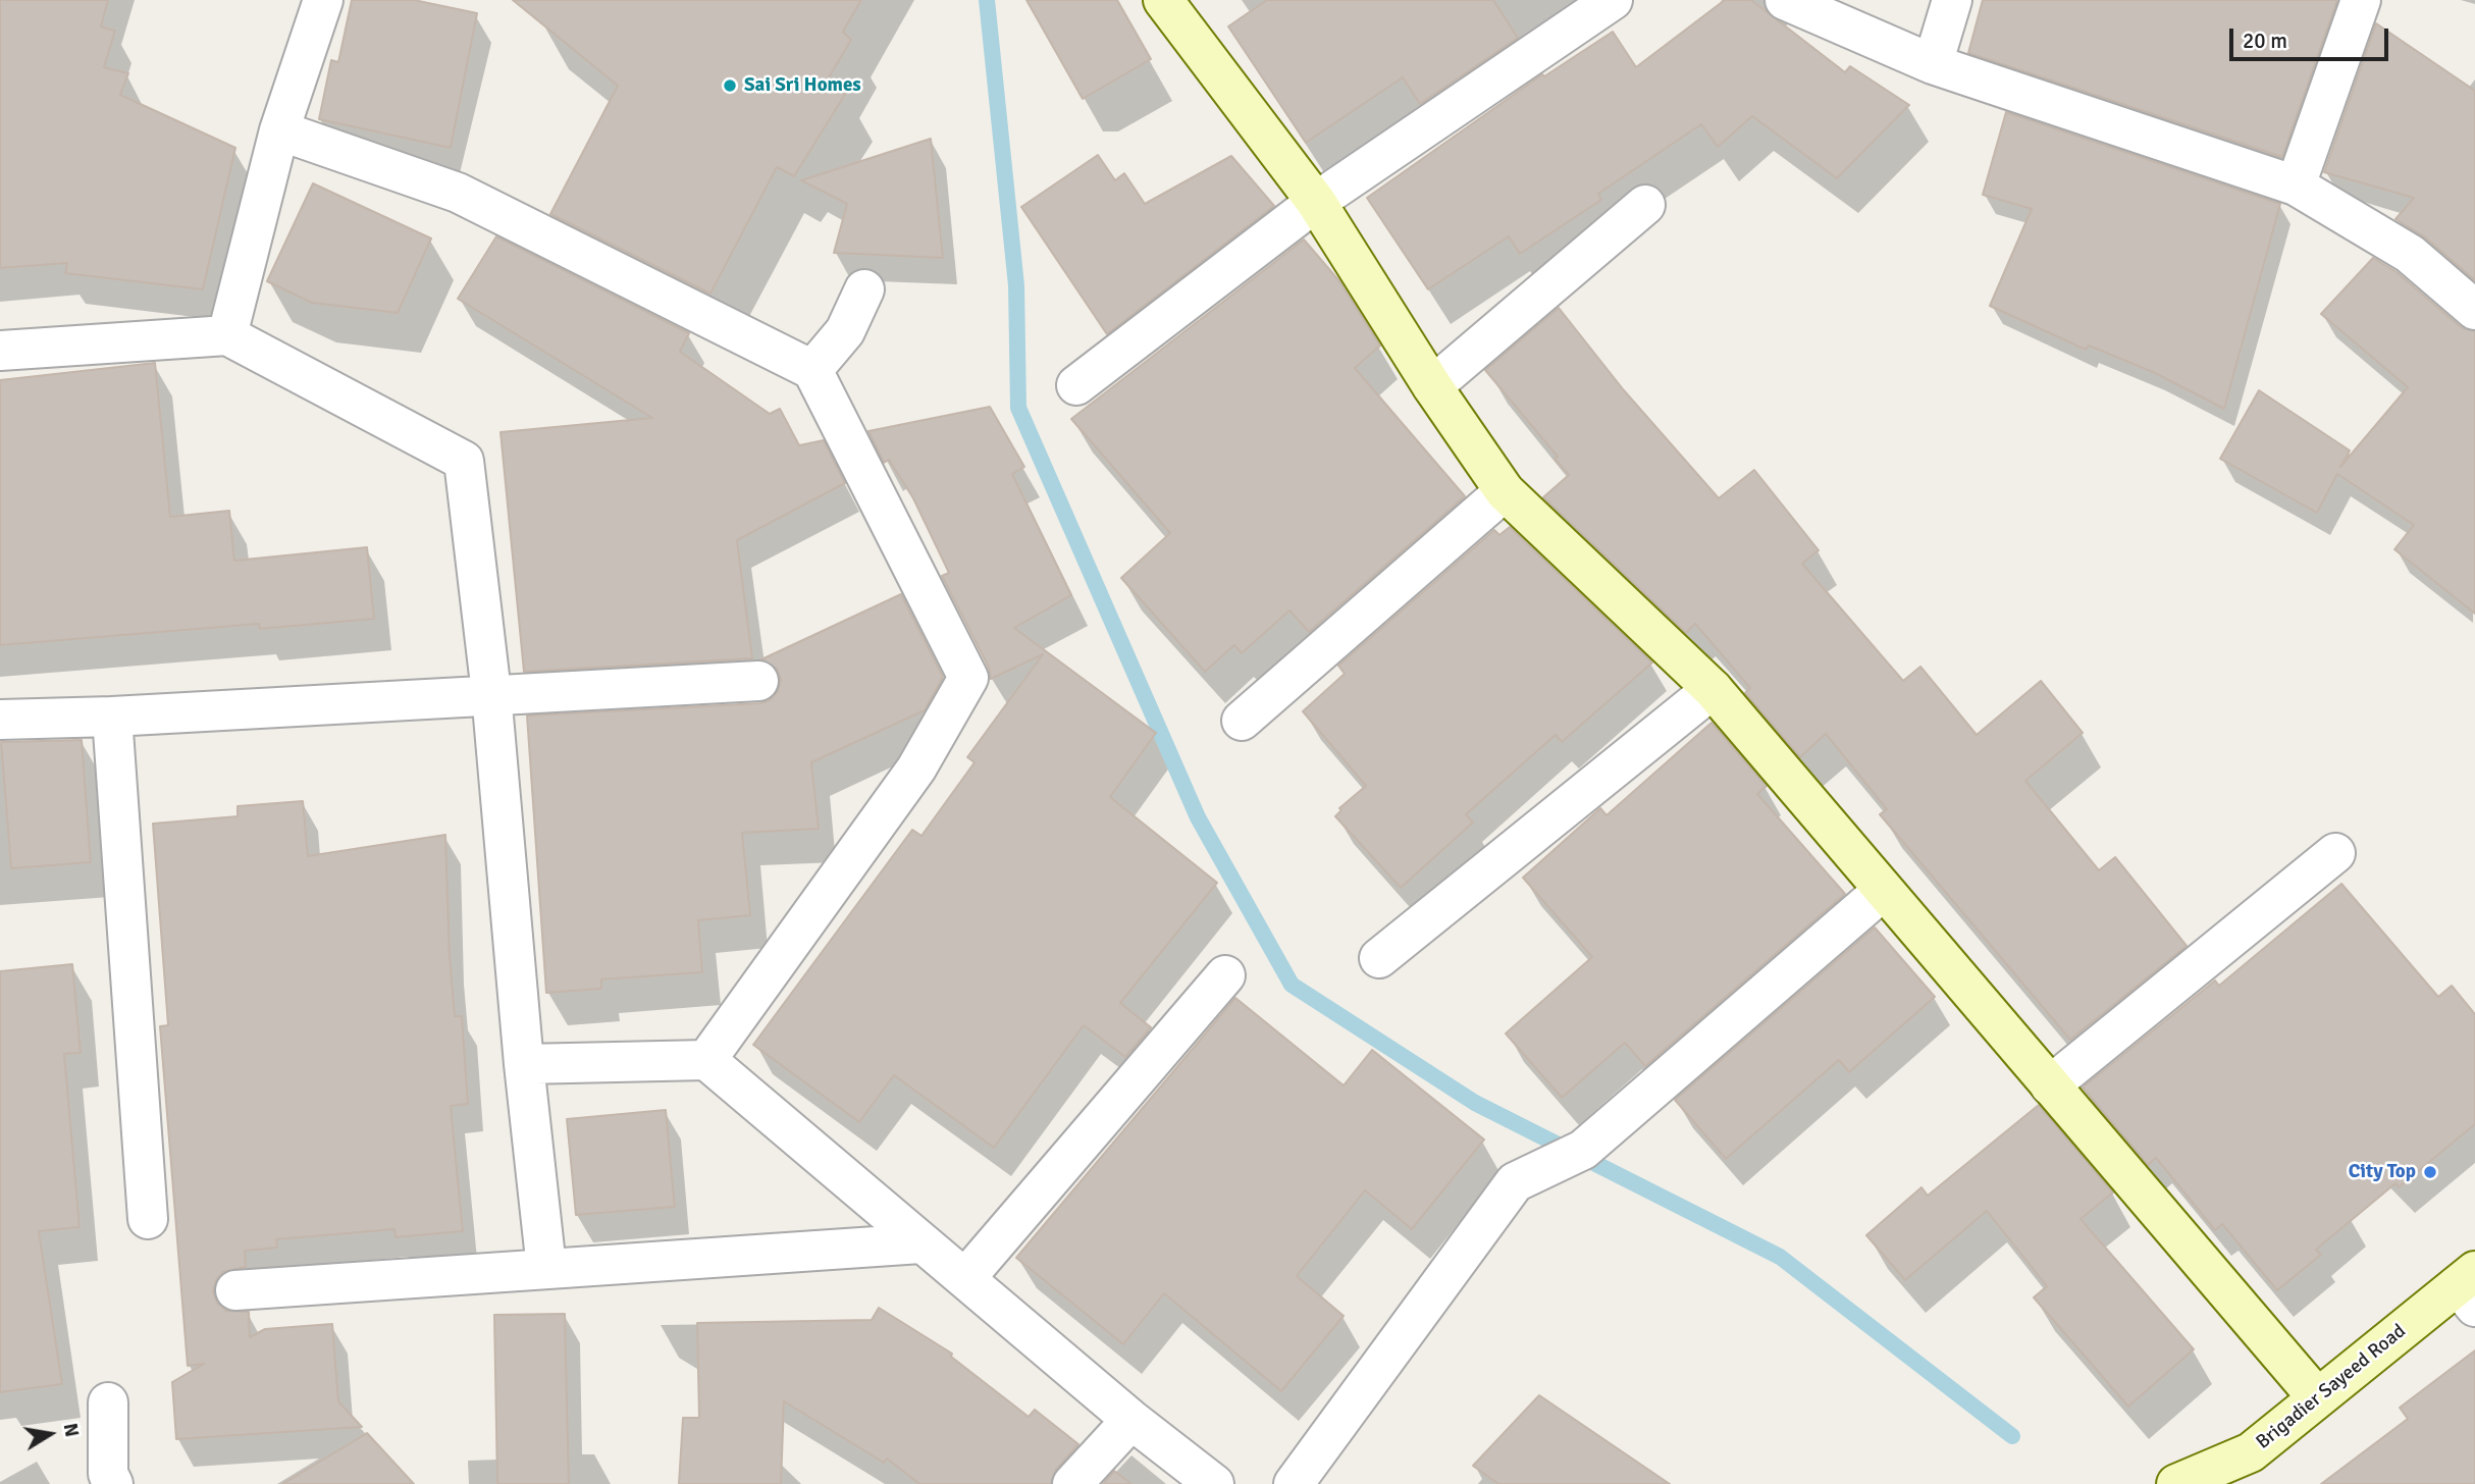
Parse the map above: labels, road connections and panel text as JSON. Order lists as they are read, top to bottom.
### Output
{
  "streets": {
    "street": ["Brigadier Sayeed Road"]
  },
  "places": ["Sai Sri Homes", "City Top"],
  "scale_bar": "20 m",
  "north": "right"
}
